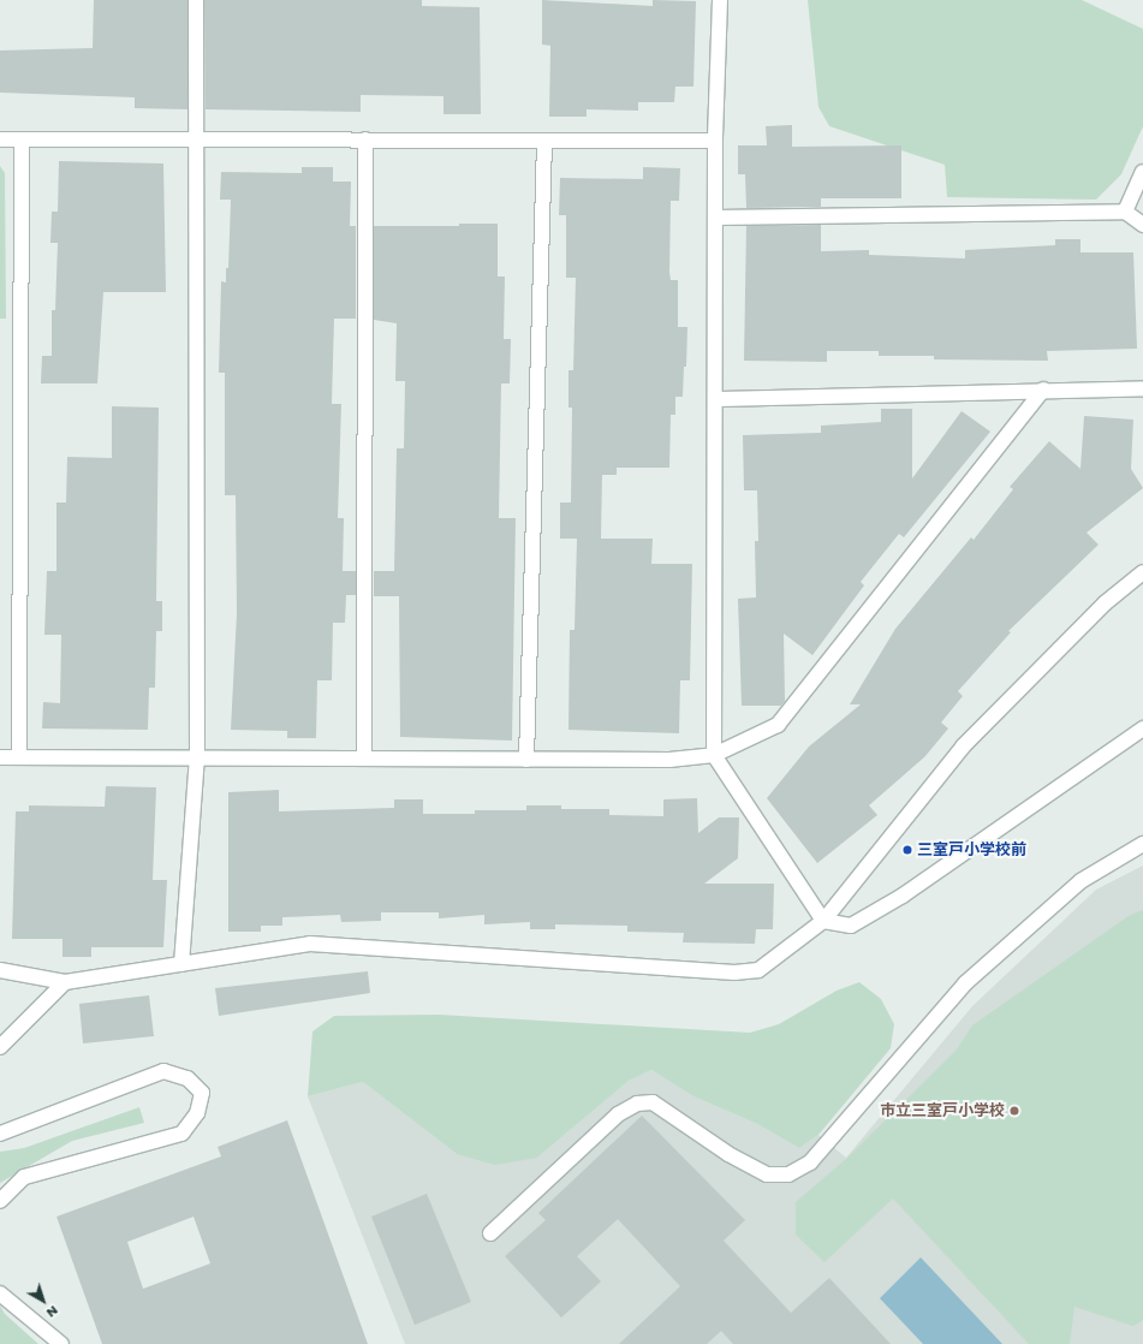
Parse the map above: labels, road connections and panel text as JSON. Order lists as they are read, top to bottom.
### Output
{
  "places": ["三室戸小学校前", "市立三室戸小学校"],
  "north": "bottom right"
}
